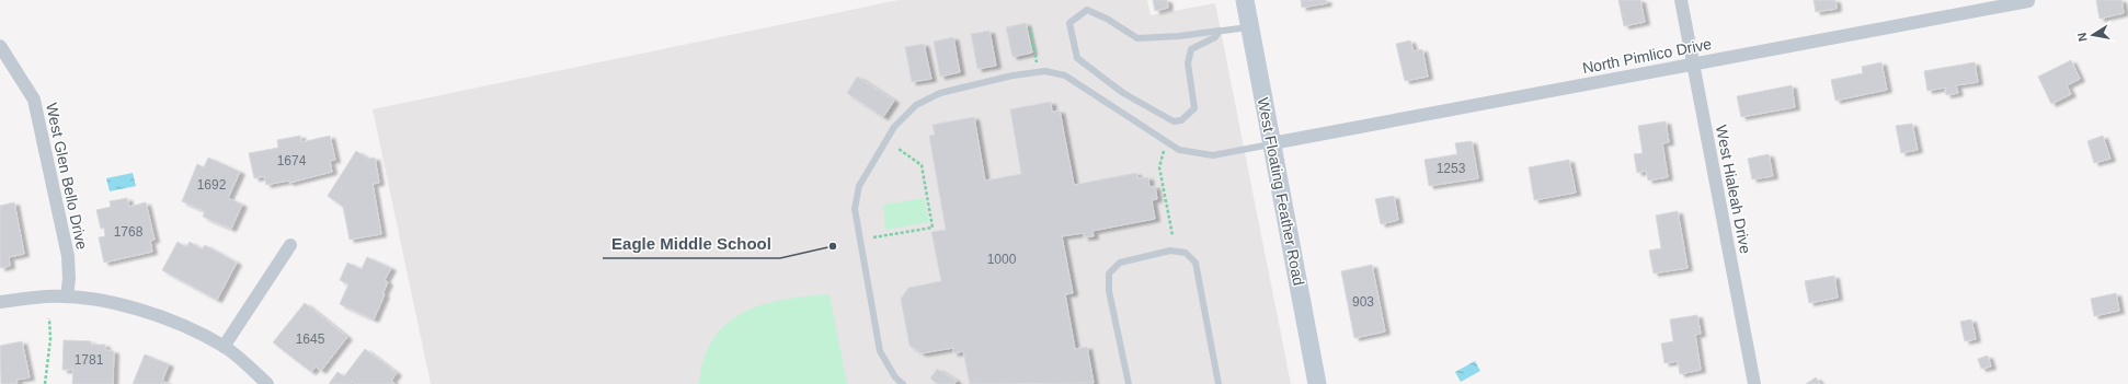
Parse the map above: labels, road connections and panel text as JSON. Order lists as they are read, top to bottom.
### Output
{
  "streets": {
    "main road": ["West Floating Feather Road"],
    "street": ["North Pimlico Drive", "West Glen Bello Drive", "West Hialeah Drive"]
  },
  "crossings": [
    ["North Pimlico Drive", "West Hialeah Drive"],
    ["North Pimlico Drive", "West Floating Feather Road"]
  ],
  "places": ["Eagle Middle School"],
  "house_numbers": [
    "1674",
    "1253",
    "1692",
    "1768",
    "1000",
    "903",
    "1645",
    "1781"
  ],
  "north": "left"
}
